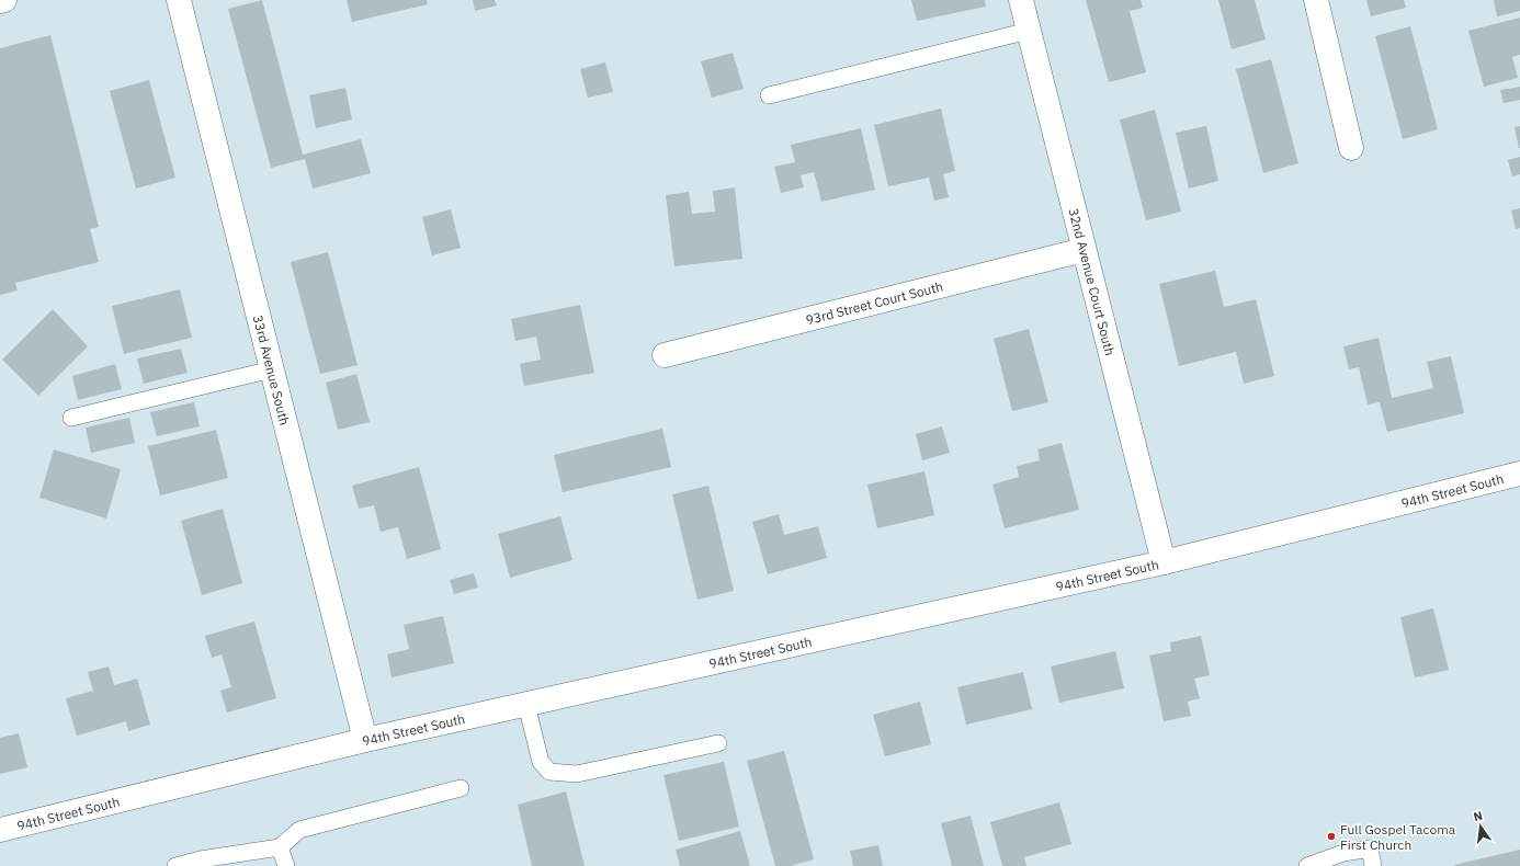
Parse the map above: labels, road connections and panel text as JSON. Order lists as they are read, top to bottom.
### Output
{
  "streets": {
    "street": [
      "32nd Avenue Court South",
      "93rd Street Court South",
      "33rd Avenue South",
      "94th Street South"
    ]
  },
  "crossings": [
    ["32nd Avenue Court South", "93rd Street Court South"],
    ["32nd Avenue Court South", "94th Street South"],
    ["33rd Avenue South", "94th Street South"]
  ],
  "places": ["Full Gospel Tacoma First Church"],
  "north": "top"
}
